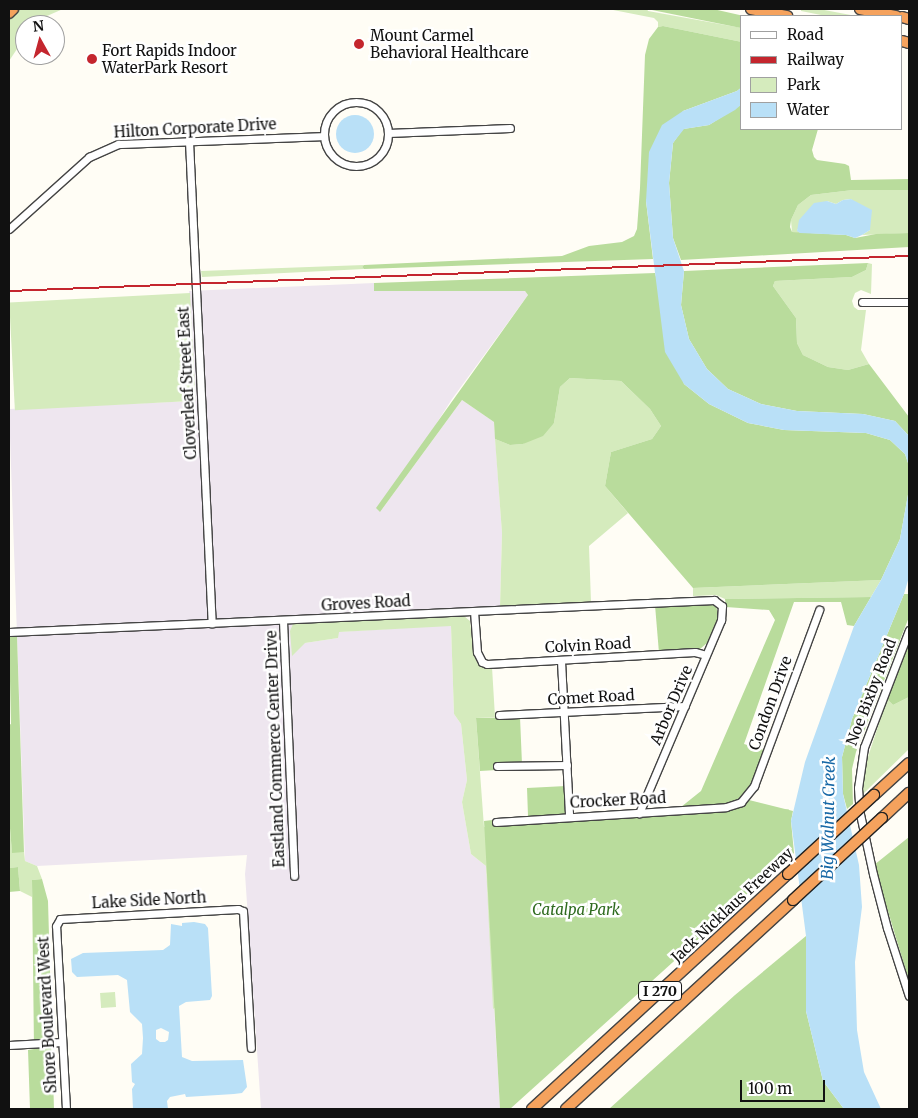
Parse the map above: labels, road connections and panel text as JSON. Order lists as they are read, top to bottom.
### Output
{
  "streets": {
    "highway": ["Jack Nicklaus Freeway", "I 270"],
    "street": [
      "Hilton Corporate Drive",
      "Cloverleaf Street East",
      "Groves Road",
      "Colvin Road",
      "Noe Bixby Road",
      "Comet Road",
      "Condon Drive",
      "Arbor Drive",
      "Eastland Commerce Center Drive",
      "Crocker Road",
      "Lake Side North",
      "Shore Boulevard West"
    ]
  },
  "crossings": [
    ["Hilton Corporate Drive", "Cloverleaf Street East"],
    ["Cloverleaf Street East", "Groves Road"],
    ["Groves Road", "Colvin Road"],
    ["Groves Road", "Arbor Drive"],
    ["Groves Road", "Eastland Commerce Center Drive"],
    ["Colvin Road", "Arbor Drive"],
    ["Comet Road", "Arbor Drive"],
    ["Condon Drive", "Crocker Road"],
    ["Arbor Drive", "Crocker Road"],
    ["Lake Side North", "Shore Boulevard West"]
  ],
  "water": ["Big Walnut Creek"],
  "parks": ["Catalpa Park"],
  "places": ["Mount Carmel Behavioral Healthcare", "Fort Rapids Indoor WaterPark Resort"],
  "legend": [
    "Road",
    "Railway",
    "Park",
    "Water"
  ],
  "scale_bar": "100 m",
  "north": "top"
}
